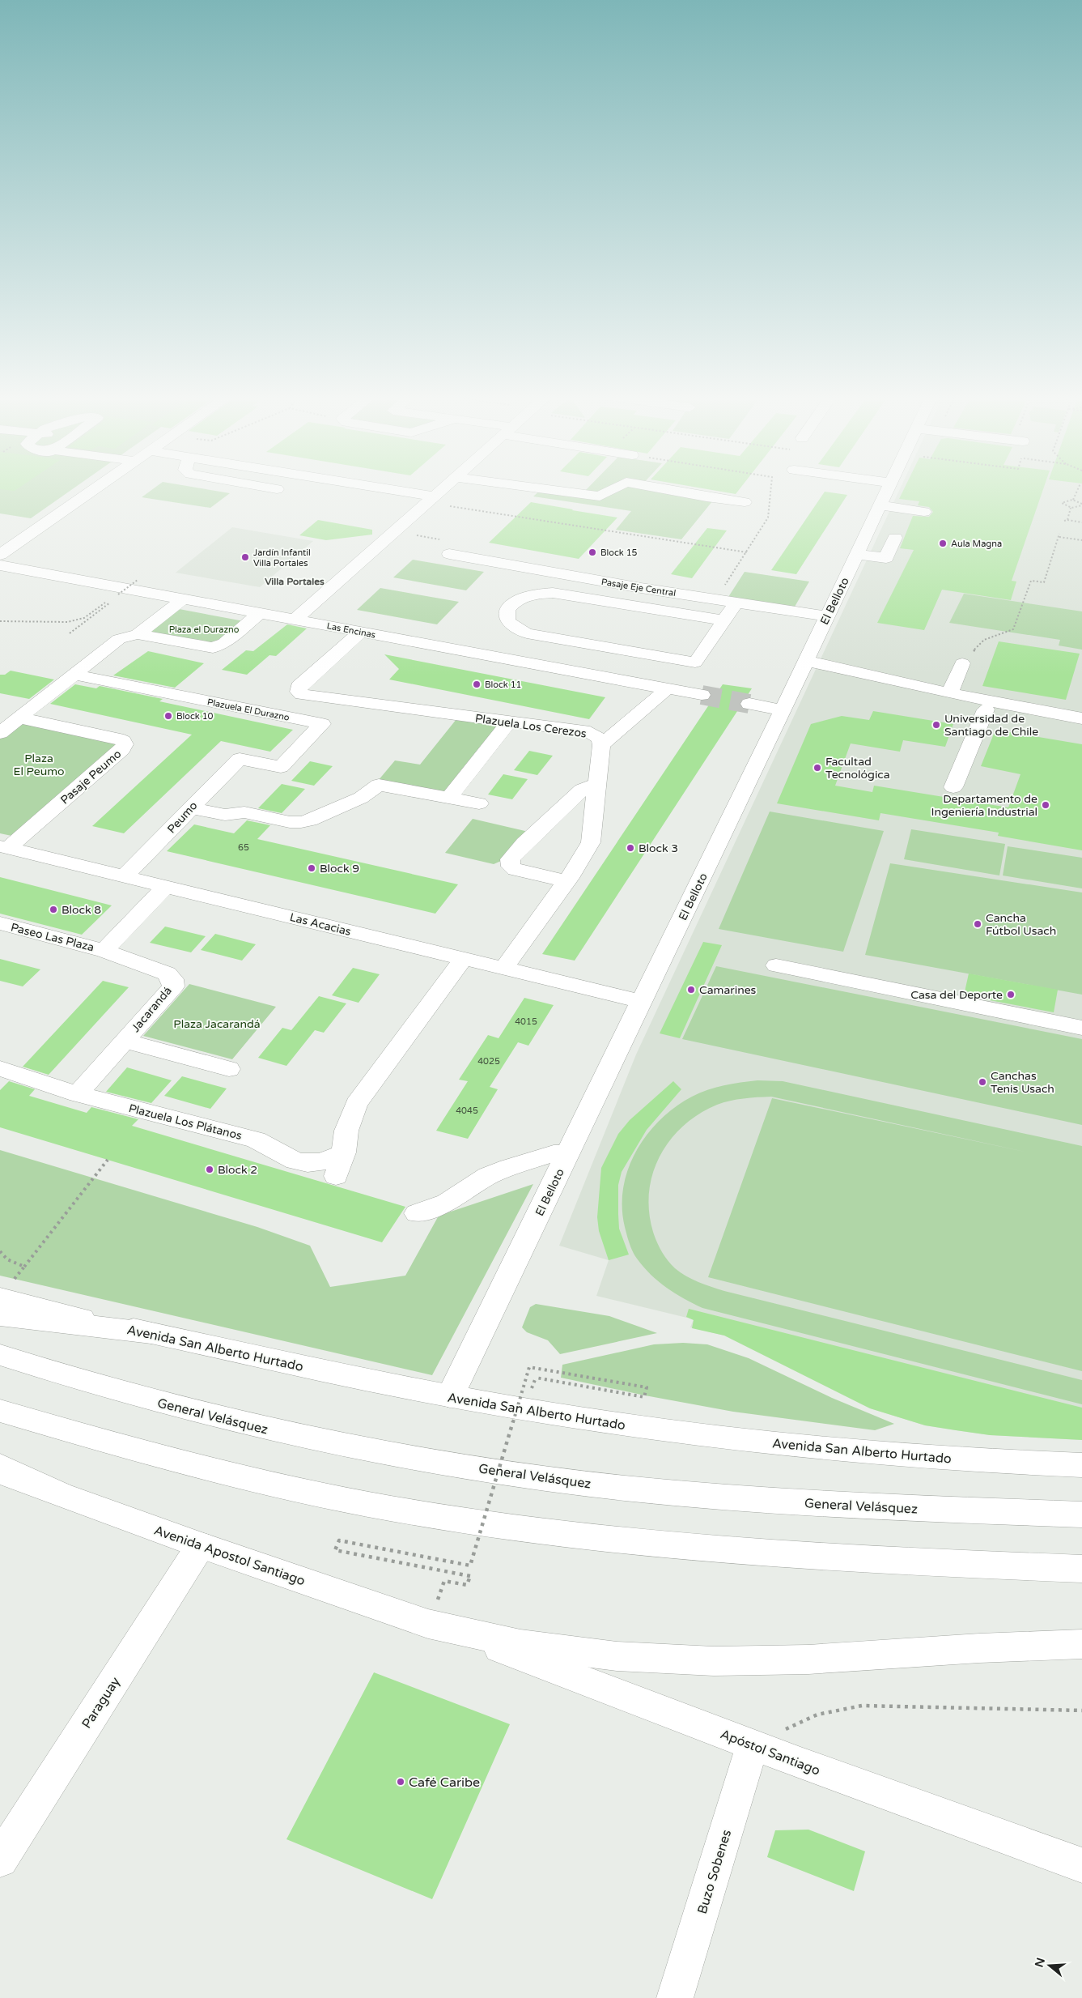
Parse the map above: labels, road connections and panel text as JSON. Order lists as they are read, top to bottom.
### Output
{
  "streets": {
    "main road": [
      "Pasaje Eje Central",
      "El Belloto",
      "Las Encinas",
      "Plazuela El Durazno",
      "Plazuela Los Cerezos",
      "Pasaje Peumo",
      "Peumo",
      "Las Acacias",
      "Paseo Las Plaza",
      "Jacarandá",
      "Plazuela Los Plátanos",
      "Avenida San Alberto Hurtado",
      "General Velásquez",
      "Avenida Apostol Santiago",
      "Paraguay",
      "Apóstol Santiago",
      "Buzo Sobenes"
    ]
  },
  "crossings": [
    ["Pasaje Eje Central", "El Belloto"],
    ["El Belloto", "Las Acacias"],
    ["El Belloto", "Avenida San Alberto Hurtado"],
    ["Las Encinas", "Plazuela Los Cerezos"],
    ["Plazuela El Durazno", "Peumo"],
    ["Plazuela Los Cerezos", "Las Acacias"],
    ["Pasaje Peumo", "Las Acacias"],
    ["Peumo", "Las Acacias"],
    ["Paseo Las Plaza", "Jacarandá"],
    ["Avenida Apostol Santiago", "Paraguay"],
    ["Avenida Apostol Santiago", "Apóstol Santiago"],
    ["Apóstol Santiago", "Buzo Sobenes"]
  ],
  "districts": ["Villa Portales"],
  "parks": ["Plaza el Durazno", "Plaza El Peumo", "Plaza Jacarandá"],
  "places": [
    "Aula Magna",
    "Block 15",
    "Jardín Infantil Villa Portales",
    "Block 11",
    "Block 10",
    "Universidad de Santiago de Chile",
    "Facultad Tecnológica",
    "Departamento de Ingeniería Industrial",
    "Block 3",
    "Block 9",
    "Block 8",
    "Cancha Fútbol Usach",
    "Camarines",
    "Casa del Deporte",
    "Canchas Tenis Usach",
    "Block 2",
    "Café Caribe"
  ],
  "house_numbers": [
    "65",
    "4015",
    "4025",
    "4045"
  ],
  "north": "left"
}
